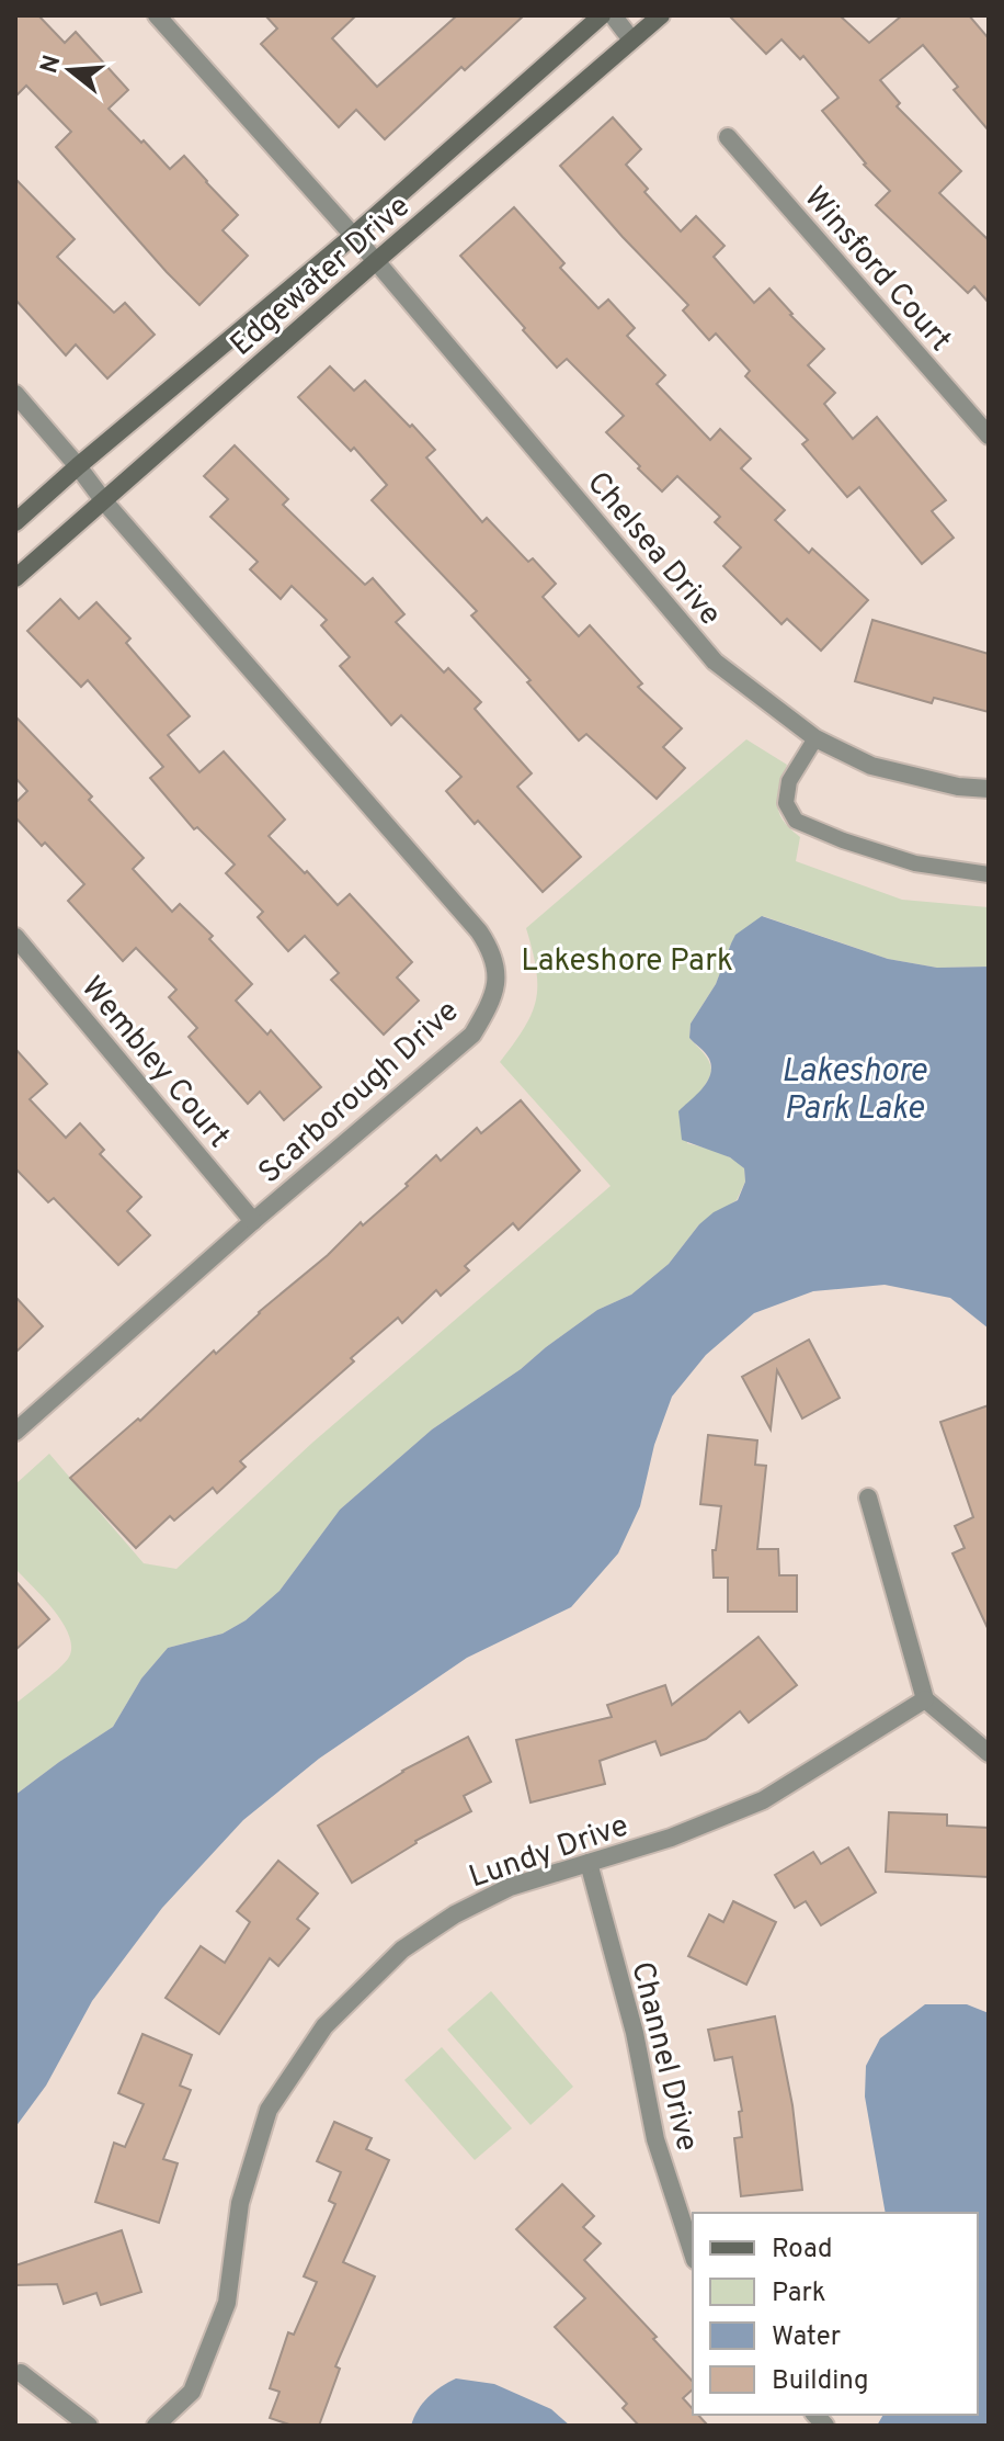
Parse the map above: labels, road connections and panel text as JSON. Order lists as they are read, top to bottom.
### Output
{
  "streets": {
    "street": [
      "Winsford Court",
      "Edgewater Drive",
      "Chelsea Drive",
      "Wembley Court",
      "Scarborough Drive",
      "Lundy Drive",
      "Channel Drive"
    ]
  },
  "crossings": [
    ["Edgewater Drive", "Chelsea Drive"],
    ["Edgewater Drive", "Scarborough Drive"],
    ["Wembley Court", "Scarborough Drive"],
    ["Lundy Drive", "Channel Drive"]
  ],
  "water": ["Lakeshore Park Lake"],
  "parks": ["Lakeshore Park"],
  "legend": [
    "Road",
    "Park",
    "Water",
    "Building"
  ],
  "north": "left"
}
